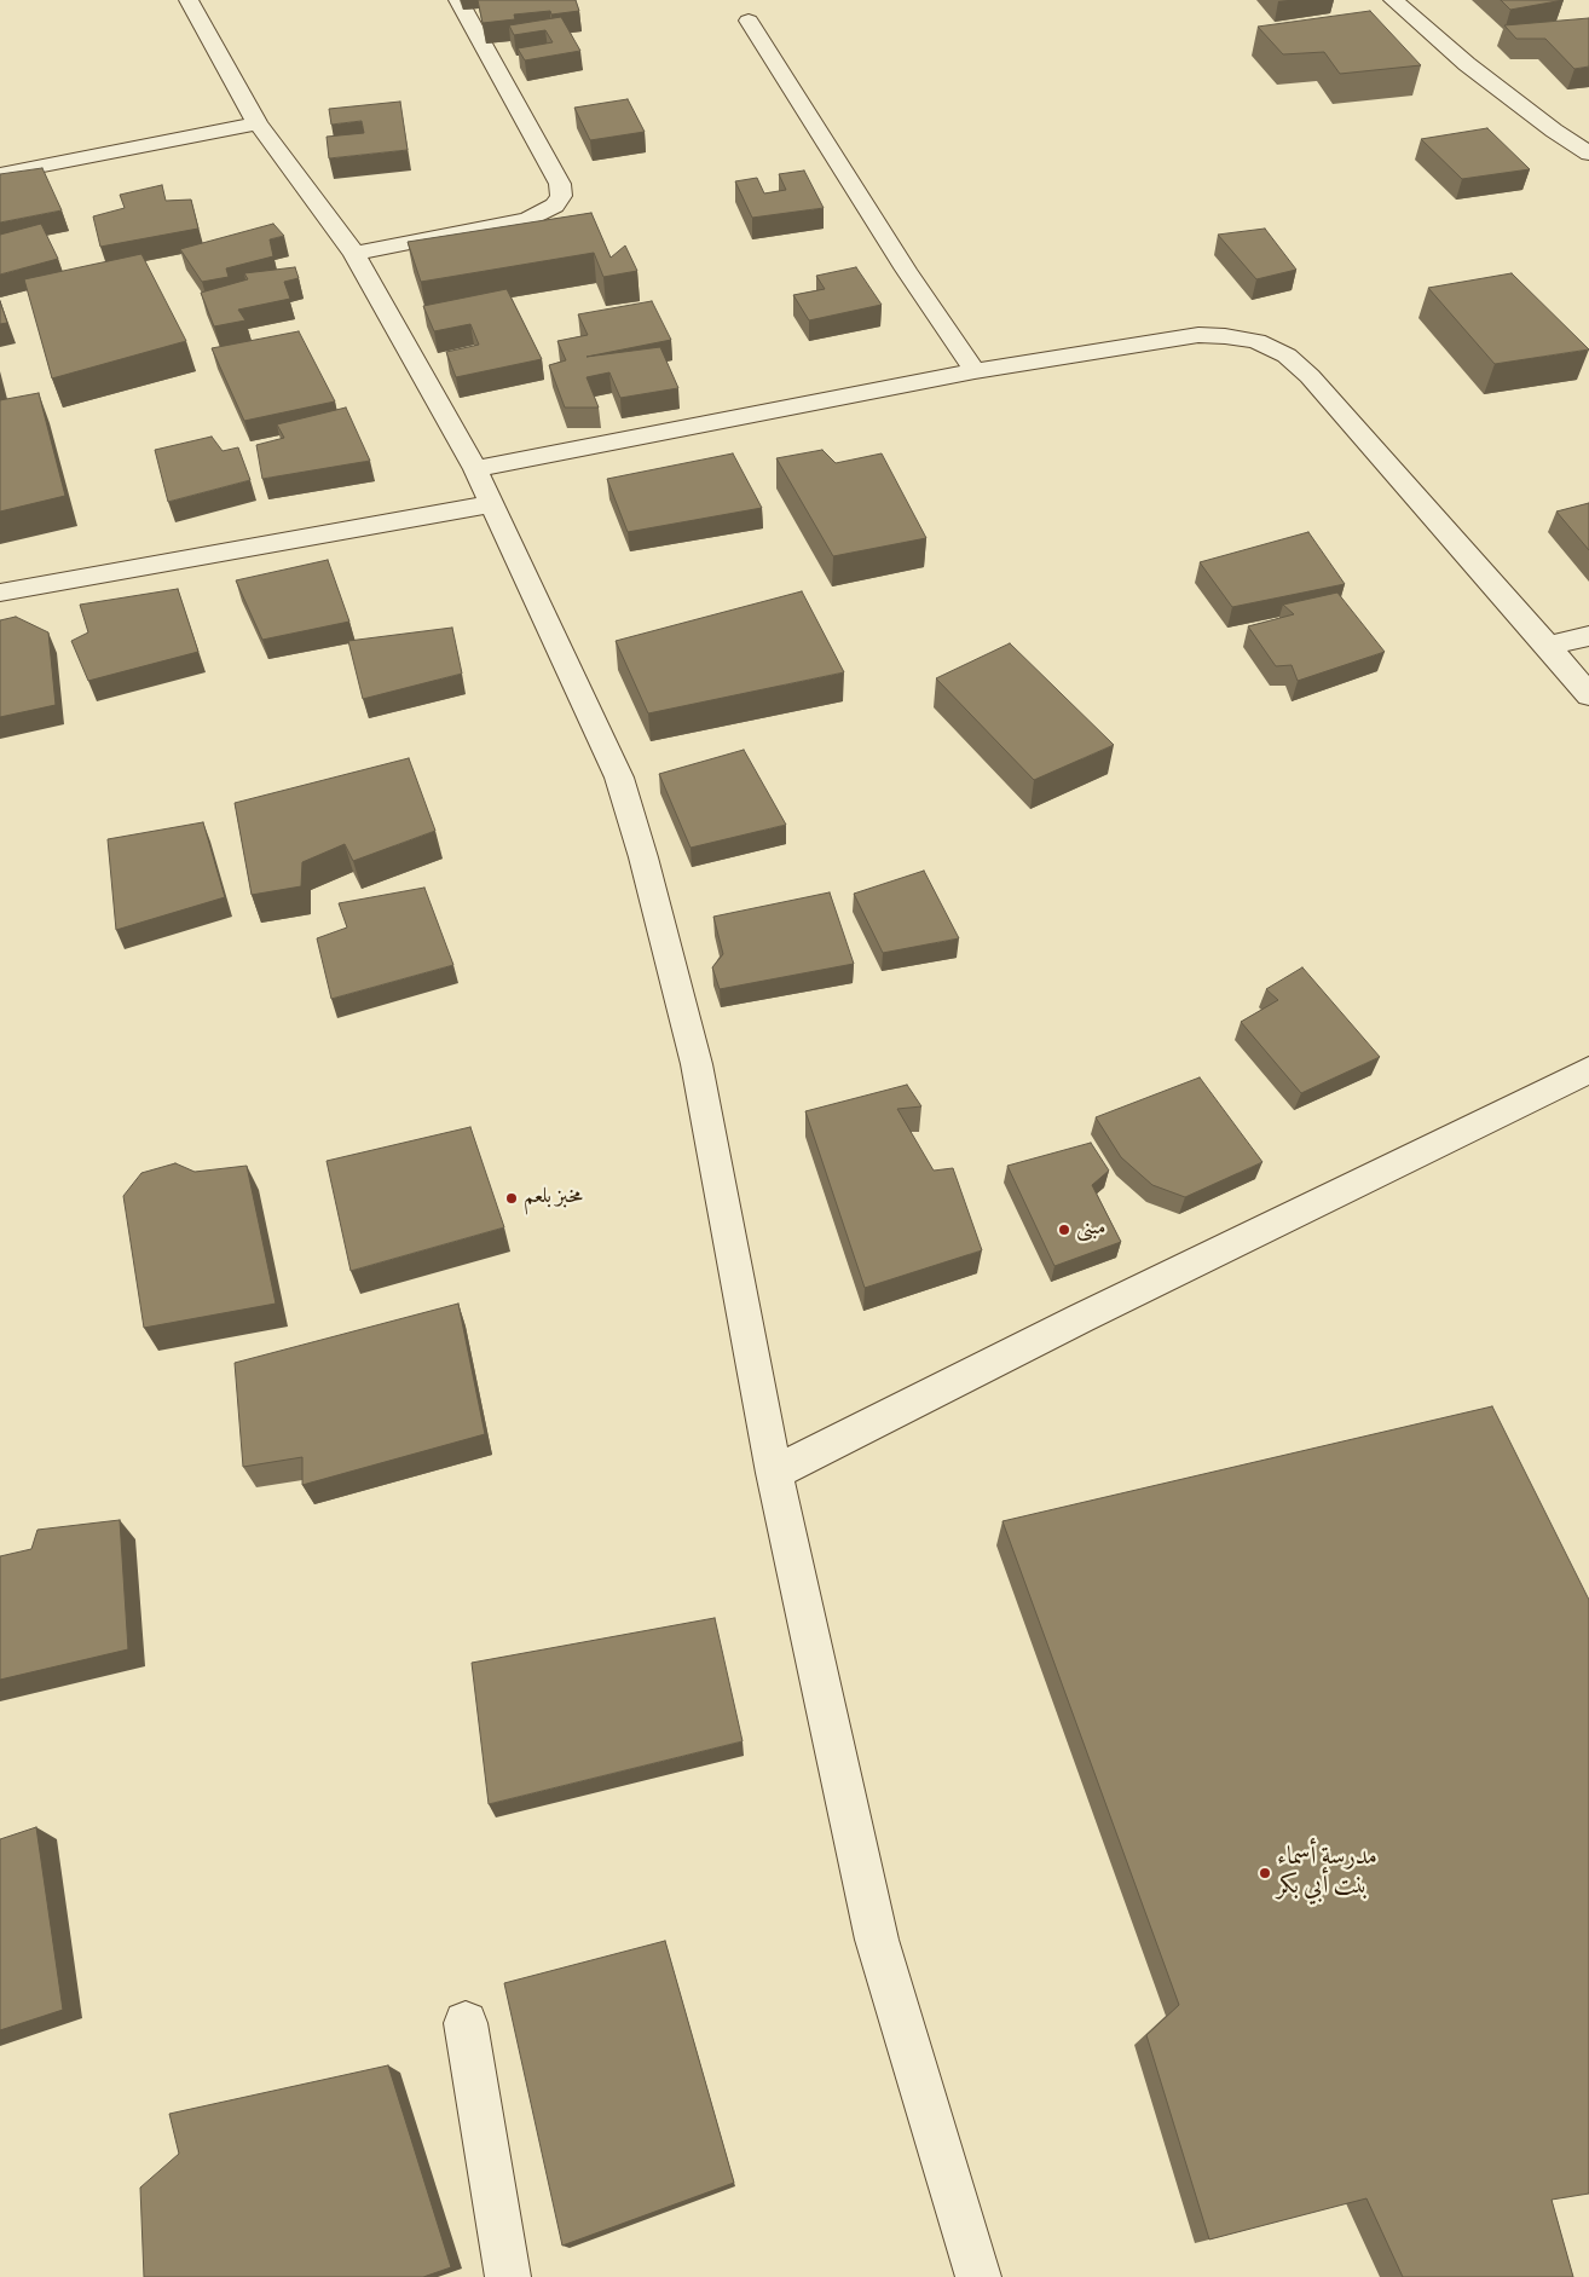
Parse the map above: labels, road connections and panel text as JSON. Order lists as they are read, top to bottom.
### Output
{
  "places": ["مخبز بلعم", "مبنى", "مدرسة أسماء بنت أبي بكر"]
}
